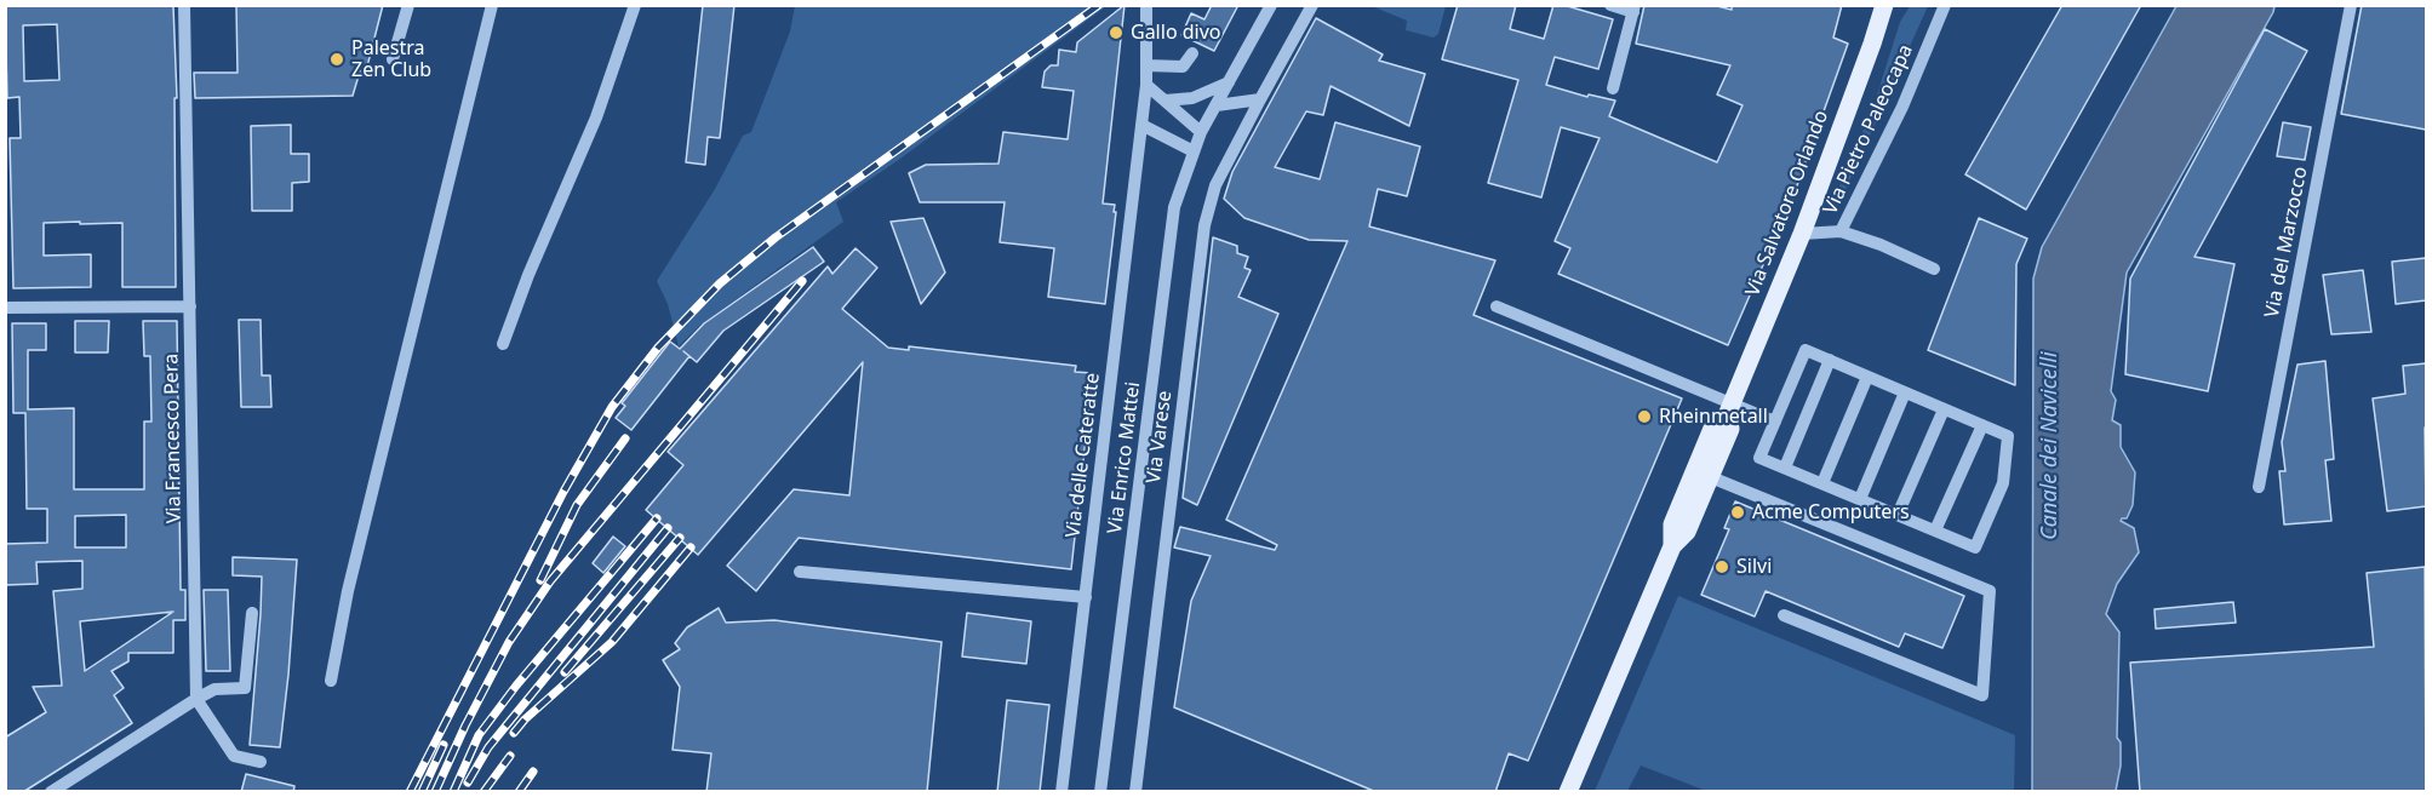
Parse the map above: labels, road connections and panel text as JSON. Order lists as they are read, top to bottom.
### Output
{
  "streets": {
    "main road": ["Via Salvatore Orlando"],
    "street": [
      "Via Pietro Paleocapa",
      "Via del Marzocco",
      "Via Varese",
      "Via Francesco Pera",
      "Via delle Cateratte",
      "Via Enrico Mattei"
    ]
  },
  "crossings": [
    ["Via Pietro Paleocapa", "Via Salvatore Orlando"]
  ],
  "water": ["Canale dei Navicelli"],
  "places": [
    "Gallo divo",
    "Palestra Zen Club",
    "Rheinmetall",
    "Acme Computers",
    "Silvi"
  ]
}
